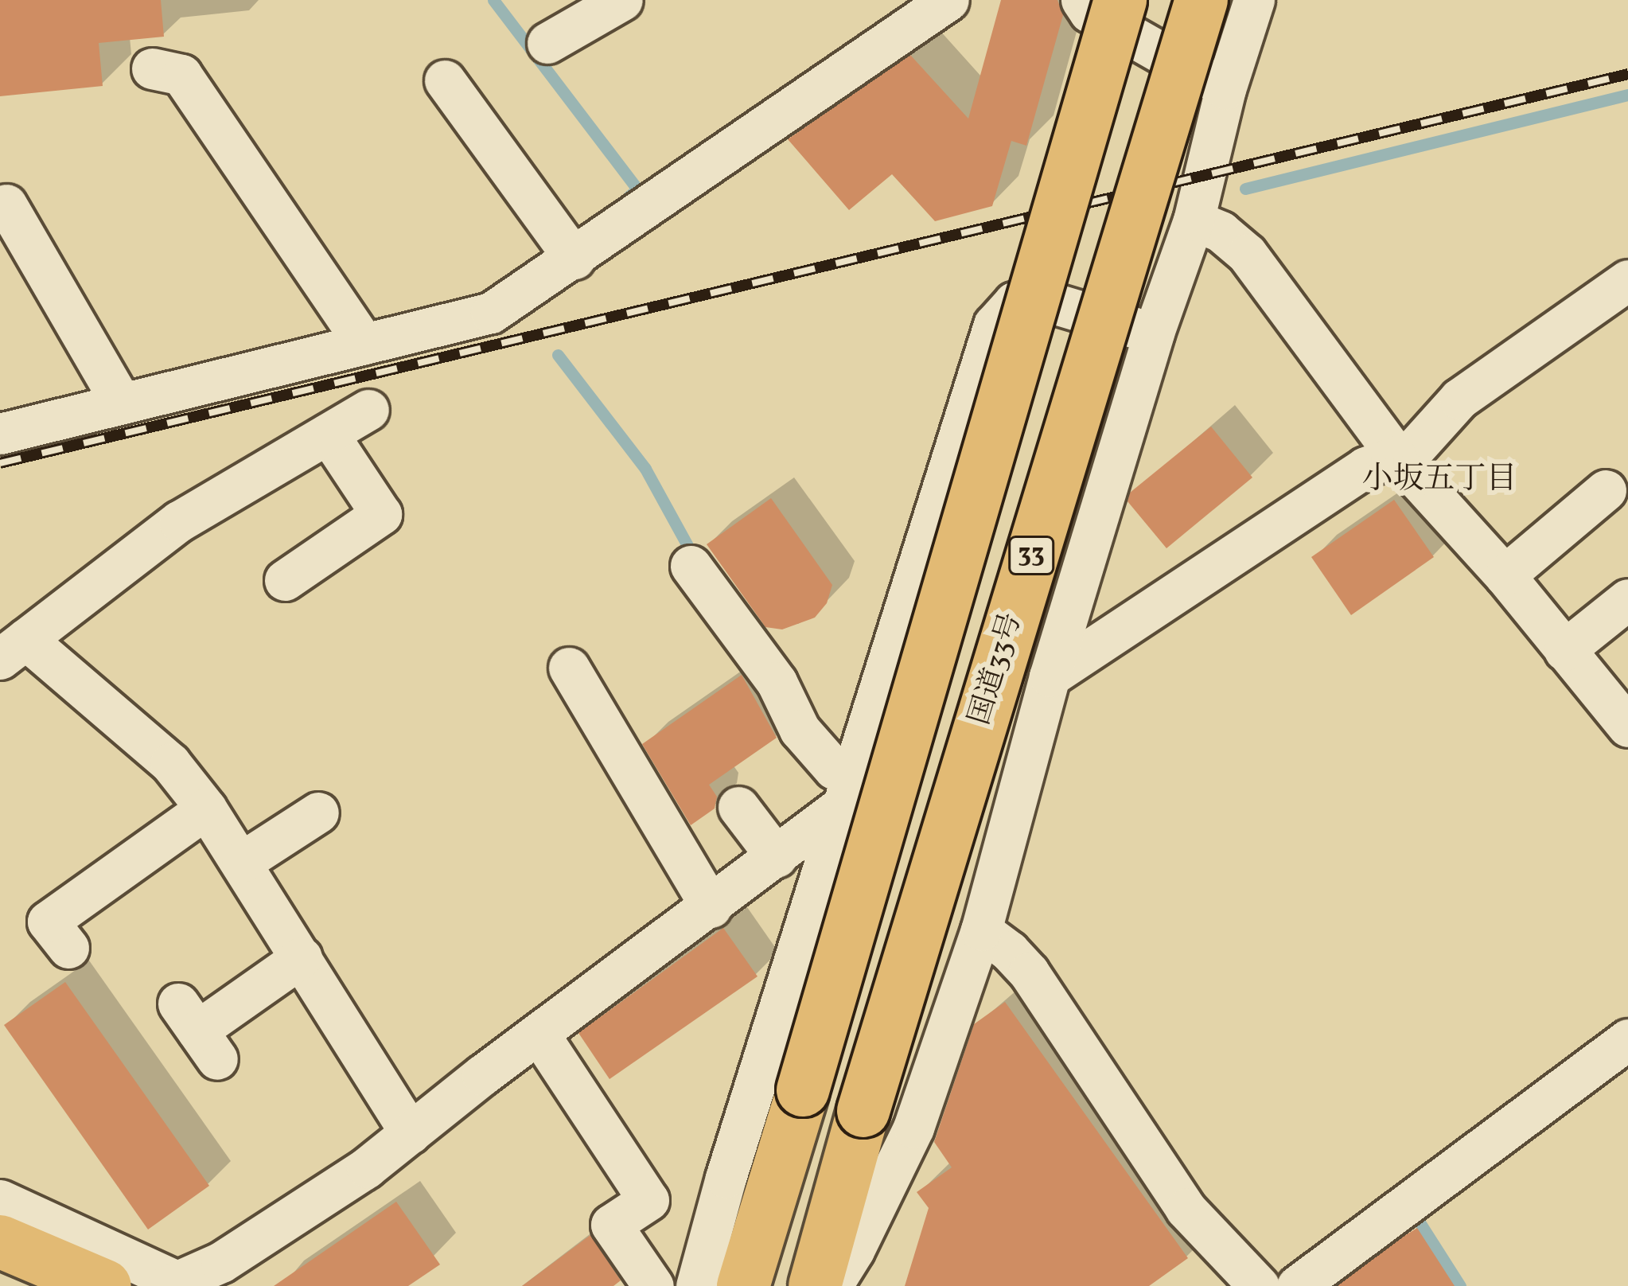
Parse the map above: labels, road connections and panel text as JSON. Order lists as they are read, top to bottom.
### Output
{
  "streets": {
    "highway": ["33", "国道33号"]
  },
  "districts": ["小坂五丁目"]
}
